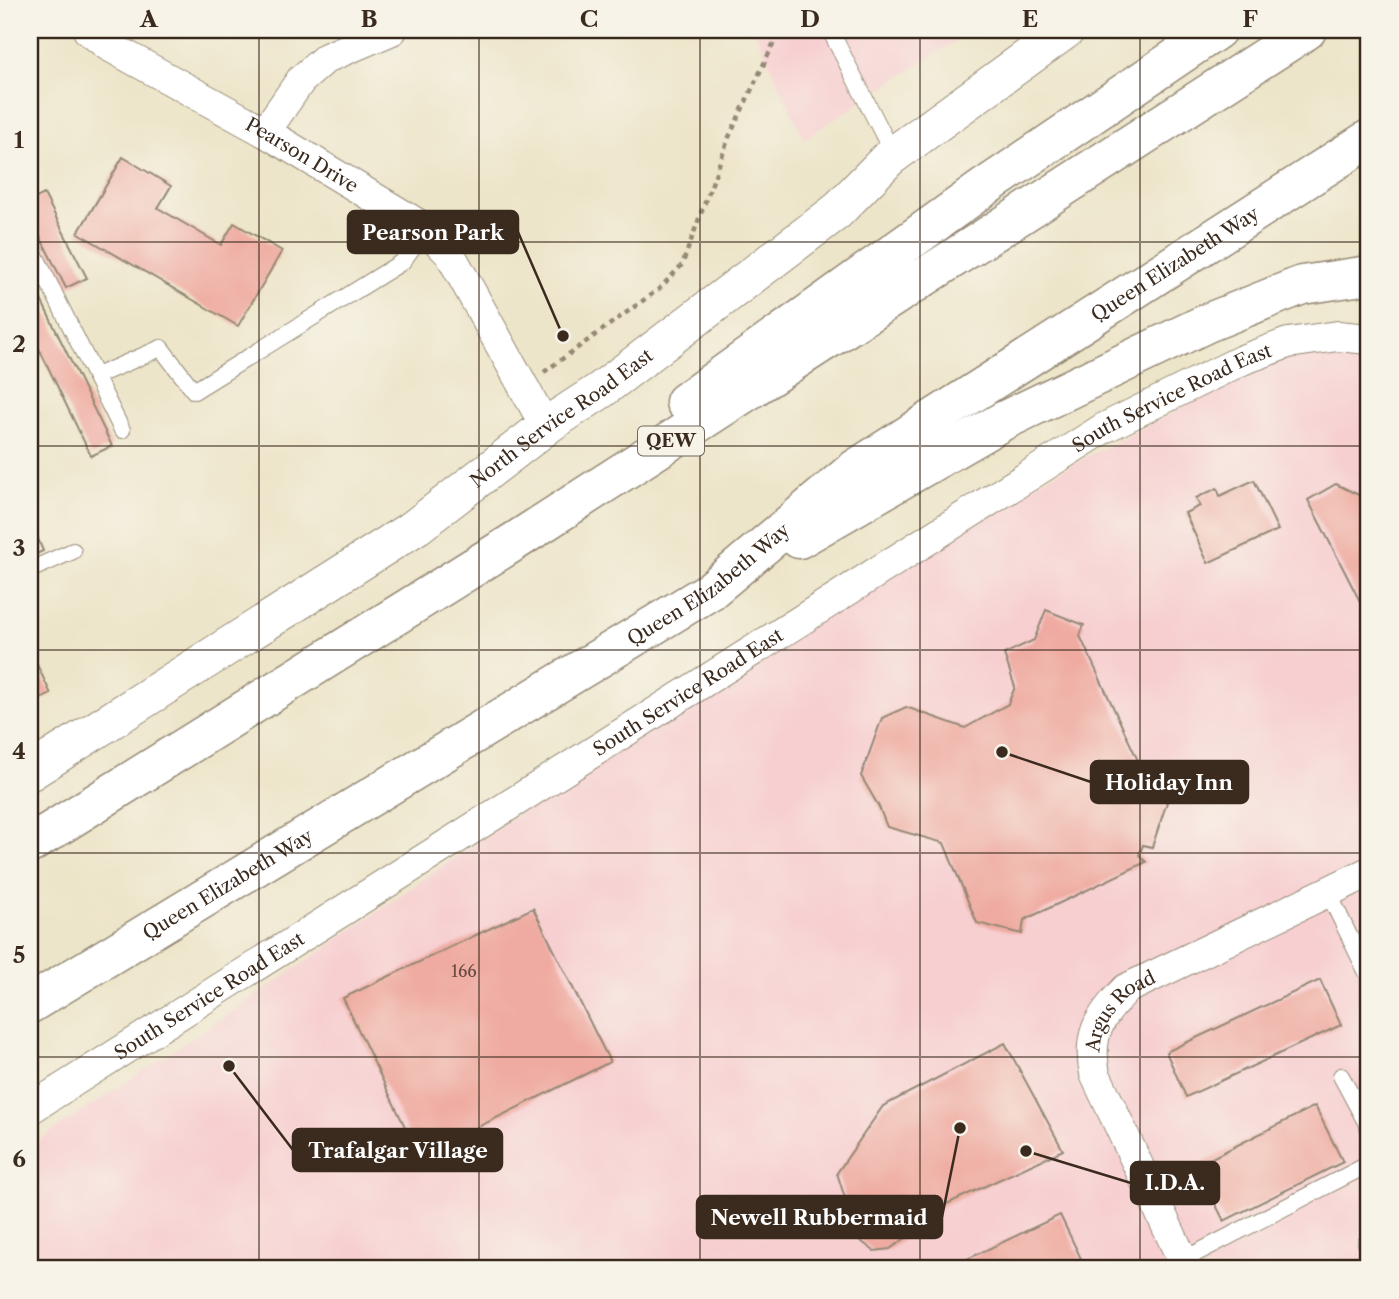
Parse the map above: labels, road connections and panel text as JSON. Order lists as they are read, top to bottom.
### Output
{
  "streets": {
    "highway": ["Queen Elizabeth Way", "QEW"],
    "street": [
      "Pearson Drive",
      "South Service Road East",
      "North Service Road East",
      "Argus Road"
    ]
  },
  "crossings": [
    ["Pearson Drive", "North Service Road East"]
  ],
  "places": [
    "Pearson Park",
    "Holiday Inn",
    "Trafalgar Village",
    "Newell Rubbermaid",
    "I.D.A."
  ],
  "house_numbers": ["166"],
  "grid": {
    "columns": [
      "A",
      "B",
      "C",
      "D",
      "E",
      "F"
    ],
    "rows": [
      "1",
      "2",
      "3",
      "4",
      "5",
      "6"
    ]
  }
}
